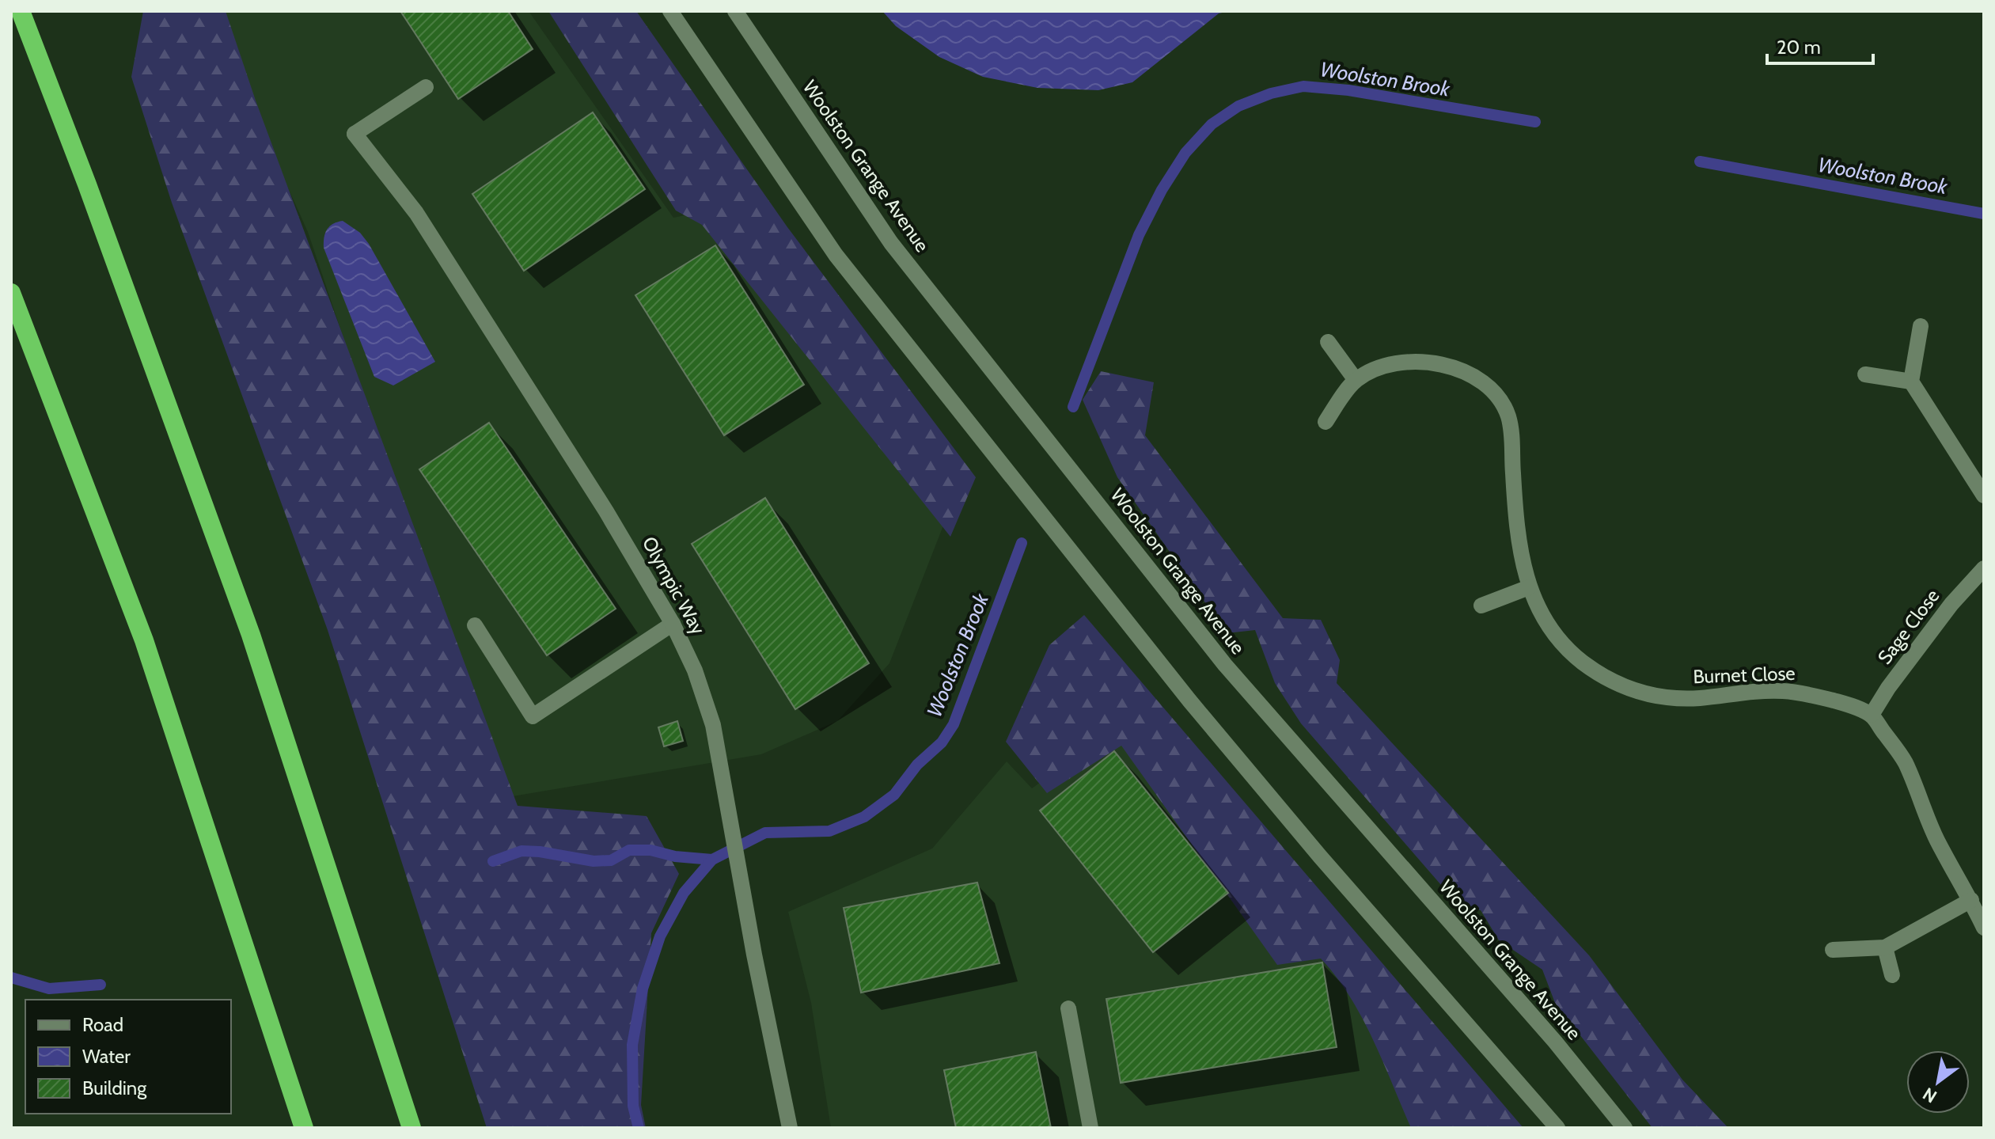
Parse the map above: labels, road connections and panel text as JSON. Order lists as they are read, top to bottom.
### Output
{
  "streets": {
    "street": [
      "Woolston Grange Avenue",
      "Olympic Way",
      "Sage Close",
      "Burnet Close"
    ]
  },
  "crossings": [
    ["Sage Close", "Burnet Close"]
  ],
  "water": ["Woolston Brook"],
  "legend": ["Road", "Water", "Building"],
  "scale_bar": "20 m",
  "north": "bottom left"
}
